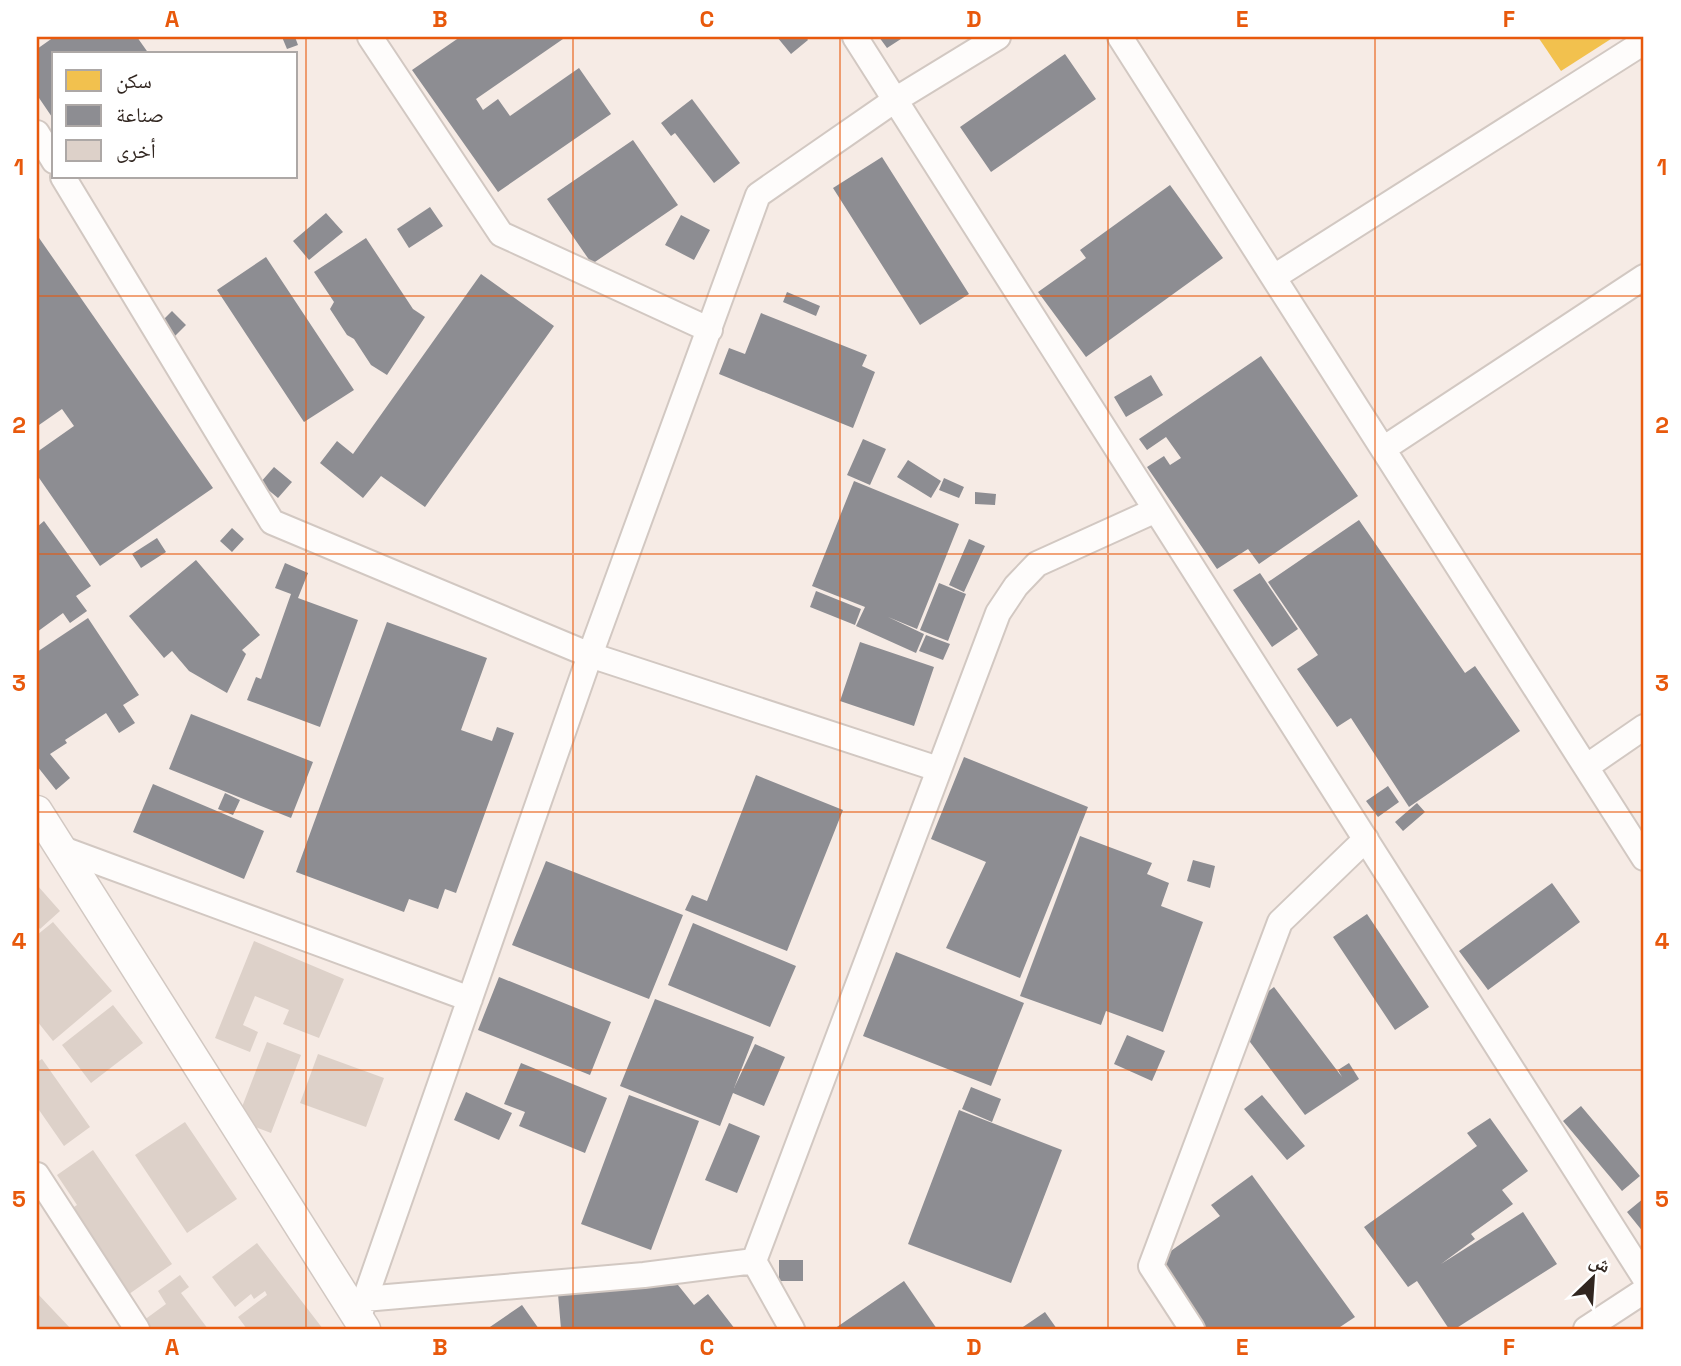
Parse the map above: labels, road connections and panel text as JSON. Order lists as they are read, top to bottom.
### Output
{
  "legend": ["سكن", "صناعة", "أخرى"],
  "north": "top right",
  "grid": {
    "columns": [
      "A",
      "B",
      "C",
      "D",
      "E",
      "F"
    ],
    "rows": [
      "1",
      "2",
      "3",
      "4",
      "5"
    ]
  }
}
